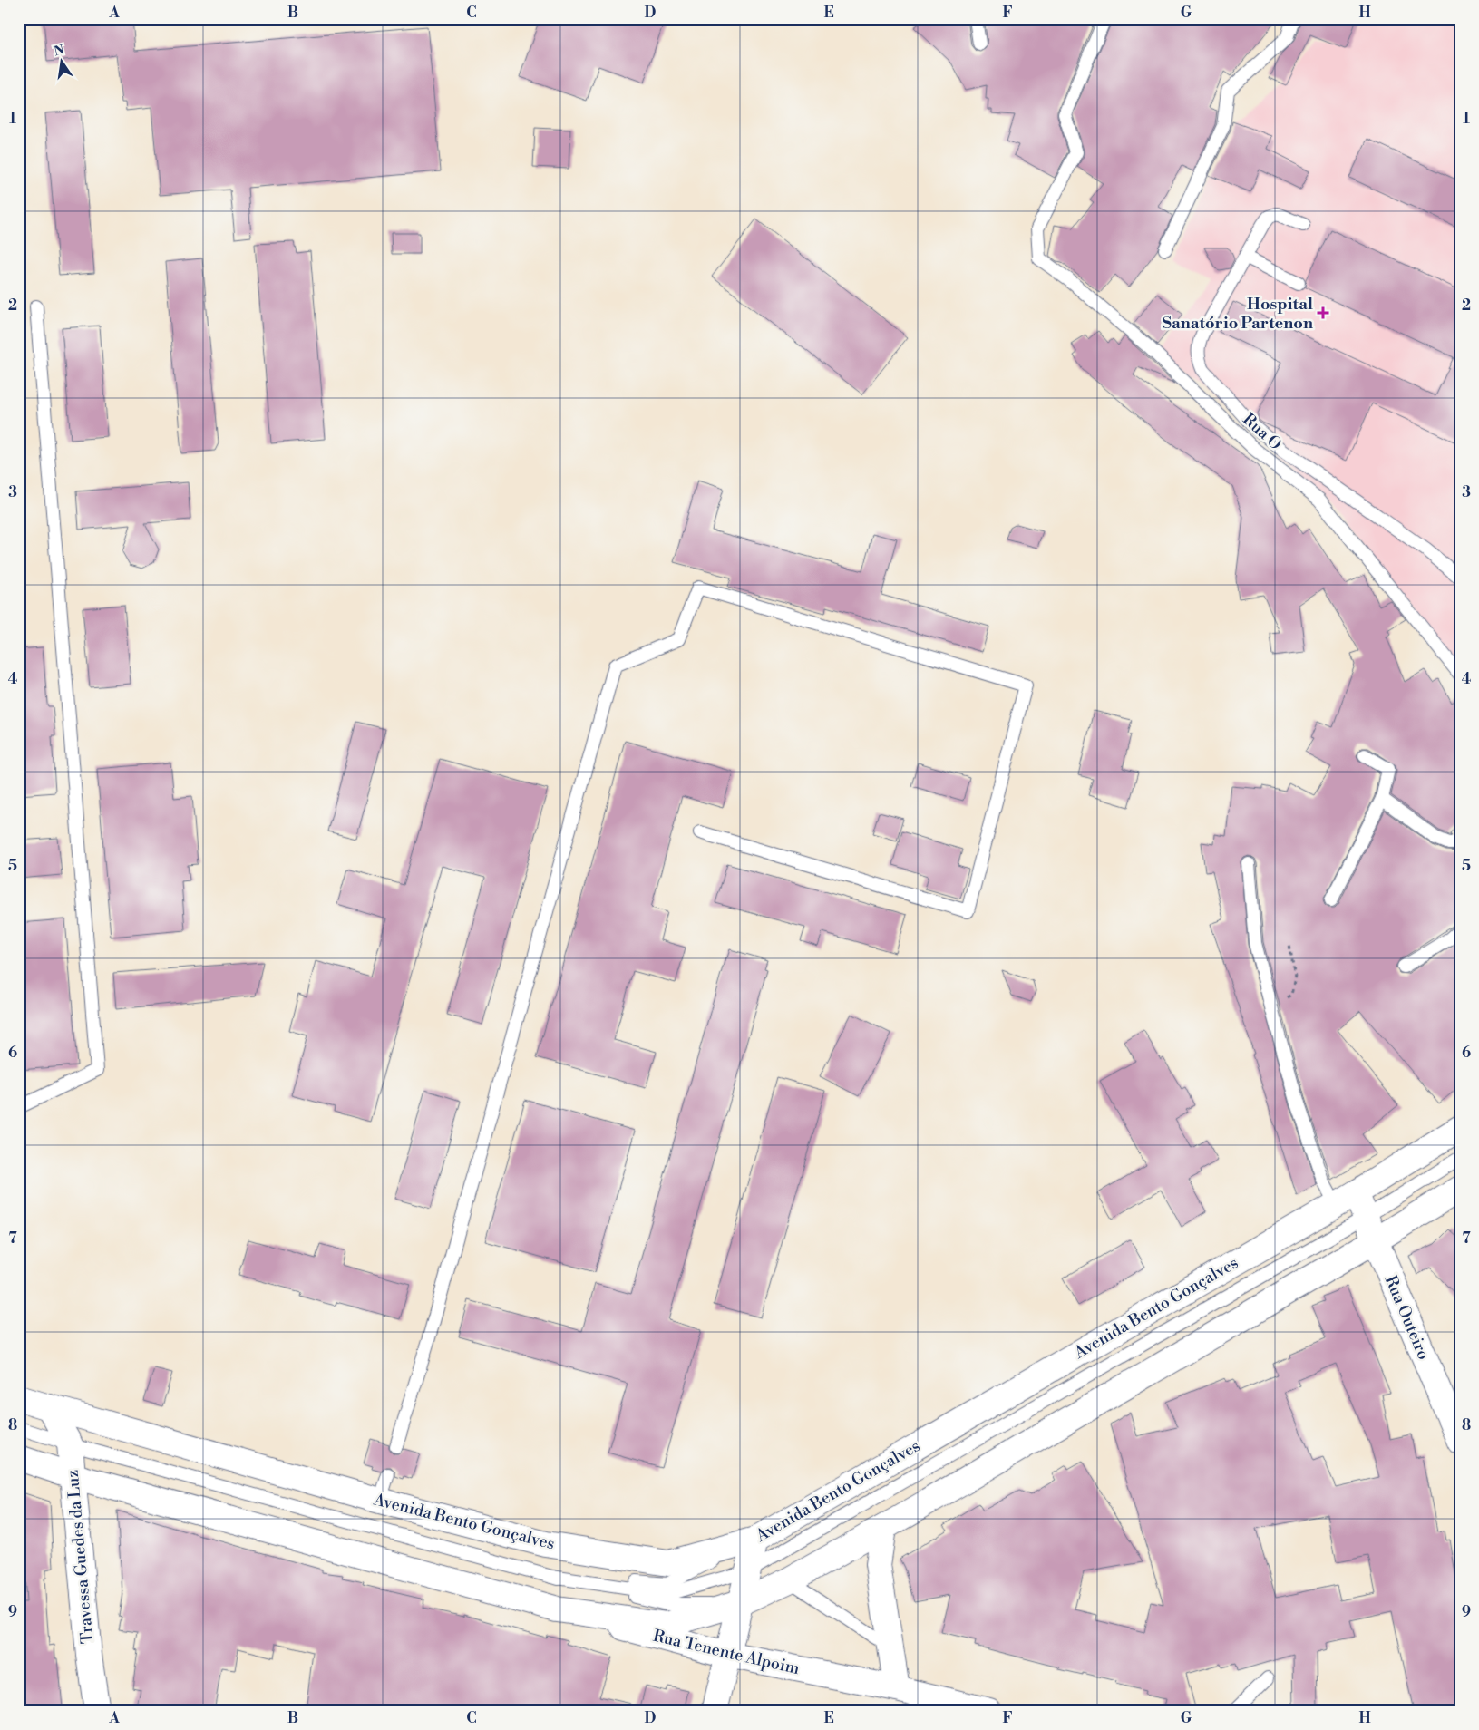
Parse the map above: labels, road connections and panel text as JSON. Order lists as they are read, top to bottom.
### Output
{
  "streets": {
    "main road": [
      "Avenida Bento Gonçalves",
      "Rua Outeiro",
      "Travessa Guedes da Luz",
      "Rua Tenente Alpoim"
    ],
    "lane": ["Rua O"]
  },
  "crossings": [
    ["Avenida Bento Gonçalves", "Rua Outeiro"],
    ["Avenida Bento Gonçalves", "Travessa Guedes da Luz"]
  ],
  "places": {
    "health": ["Hospital Sanatório Partenon"]
  },
  "north": "top",
  "grid": {
    "columns": [
      "A",
      "B",
      "C",
      "D",
      "E",
      "F",
      "G",
      "H"
    ],
    "rows": [
      "1",
      "2",
      "3",
      "4",
      "5",
      "6",
      "7",
      "8",
      "9"
    ]
  }
}
